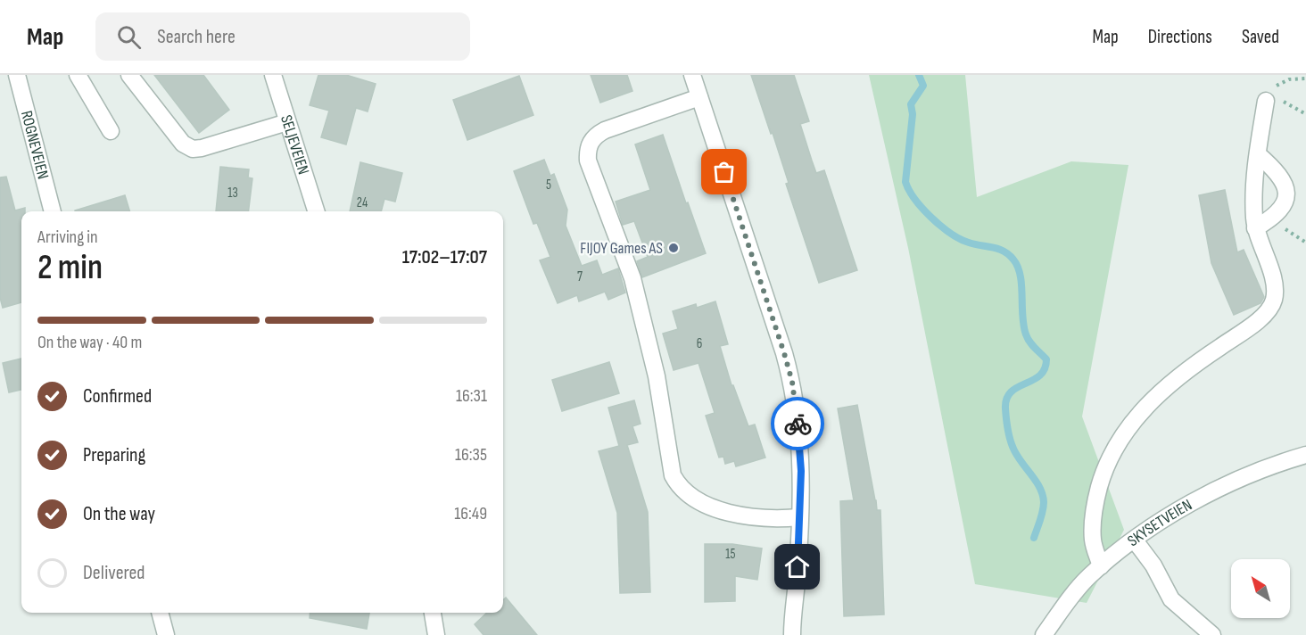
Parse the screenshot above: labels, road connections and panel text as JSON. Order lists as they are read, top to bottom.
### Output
{
  "streets": {
    "street": ["ROGNEVEIEN", "SELJEVEIEN", "SKYSETVEIEN"]
  },
  "places": ["FIJOY Games AS"],
  "house_numbers": [
    "5",
    "13",
    "24",
    "7",
    "6",
    "15"
  ],
  "north": "top left",
  "page": {
    "header": "Map",
    "search": "Search here",
    "nav": ["Map", "Directions", "Saved"],
    "heading": ["2 min", "Arriving in", "17:02–17:07"],
    "bar": "On the way · 40 m",
    "list": [
      ["Confirmed", "16:31"],
      ["Preparing", "16:35"],
      ["On the way", "16:49"],
      "Delivered"
    ]
  }
}
